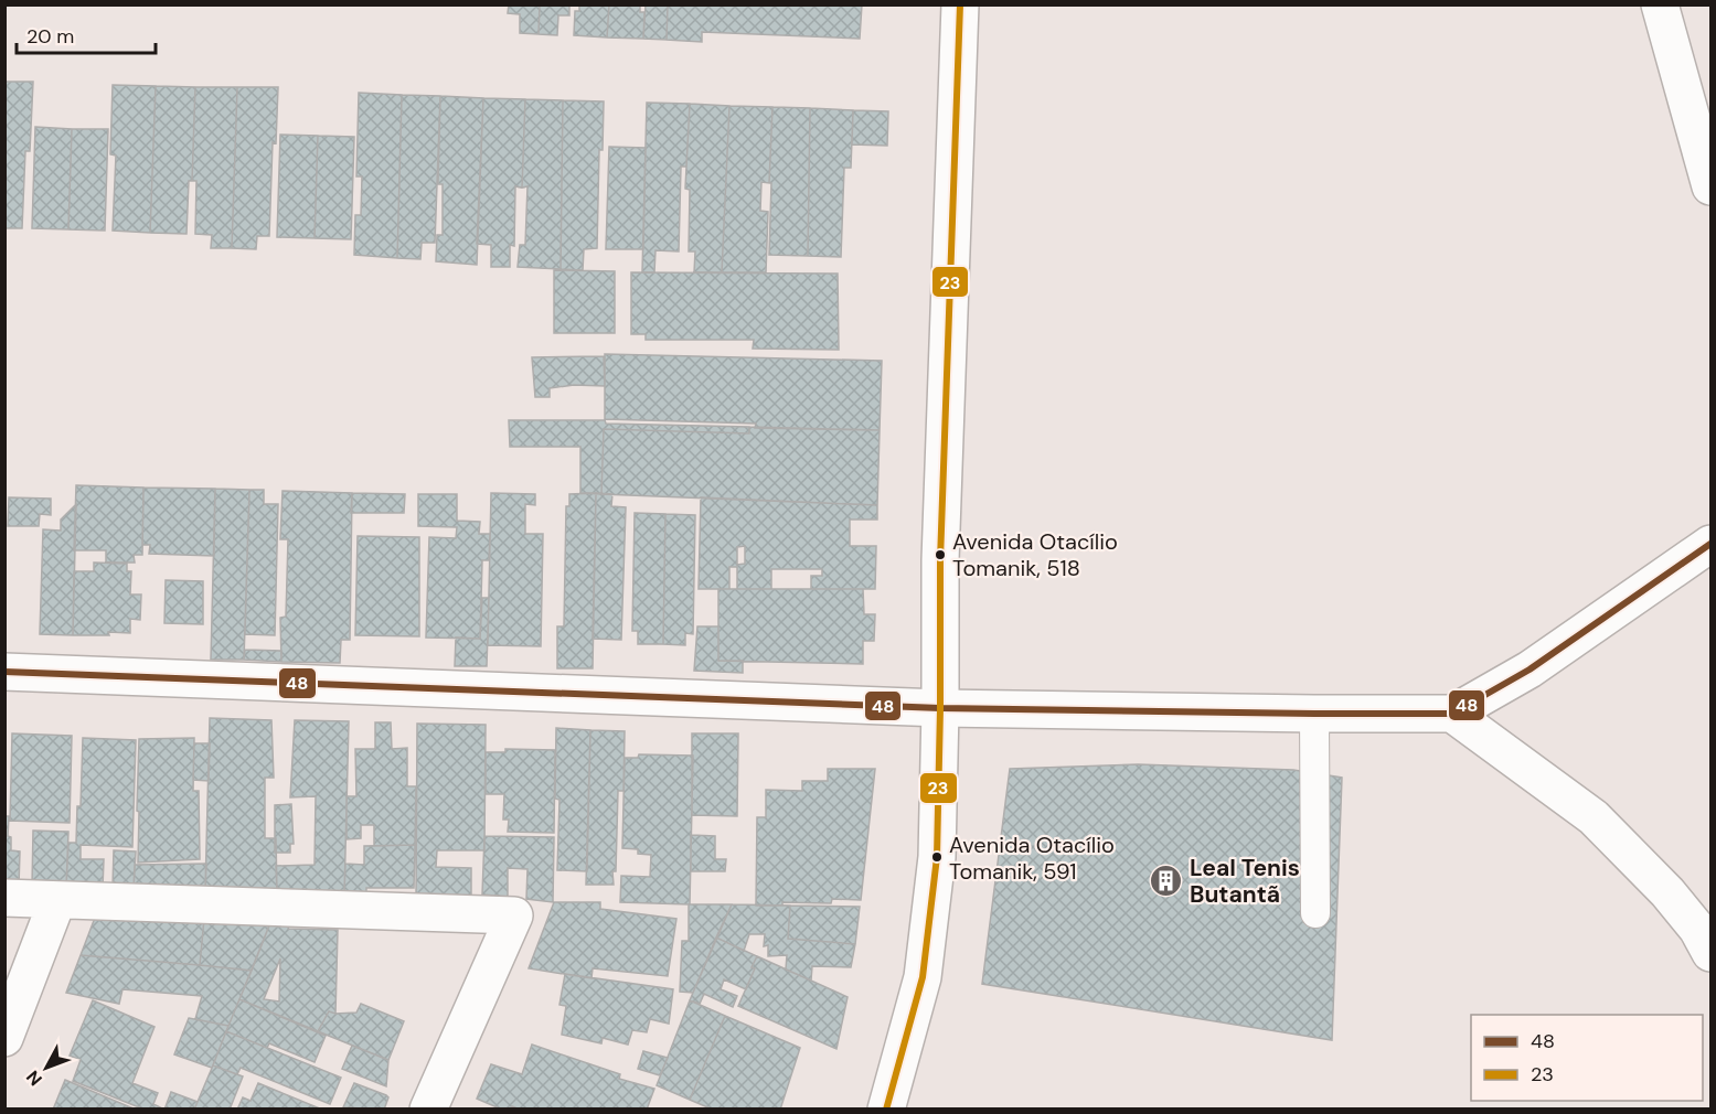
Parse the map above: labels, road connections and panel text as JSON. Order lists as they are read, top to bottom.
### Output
{
  "places": {
    "other": ["Avenida Otacílio Tomanik, 518", "Avenida Otacílio Tomanik, 591"],
    "building": ["Leal Tenis Butantã"]
  },
  "lines": ["transit line 23", "transit line 48"],
  "legend": ["48", "23"],
  "scale_bar": "20 m",
  "north": "bottom left"
}
